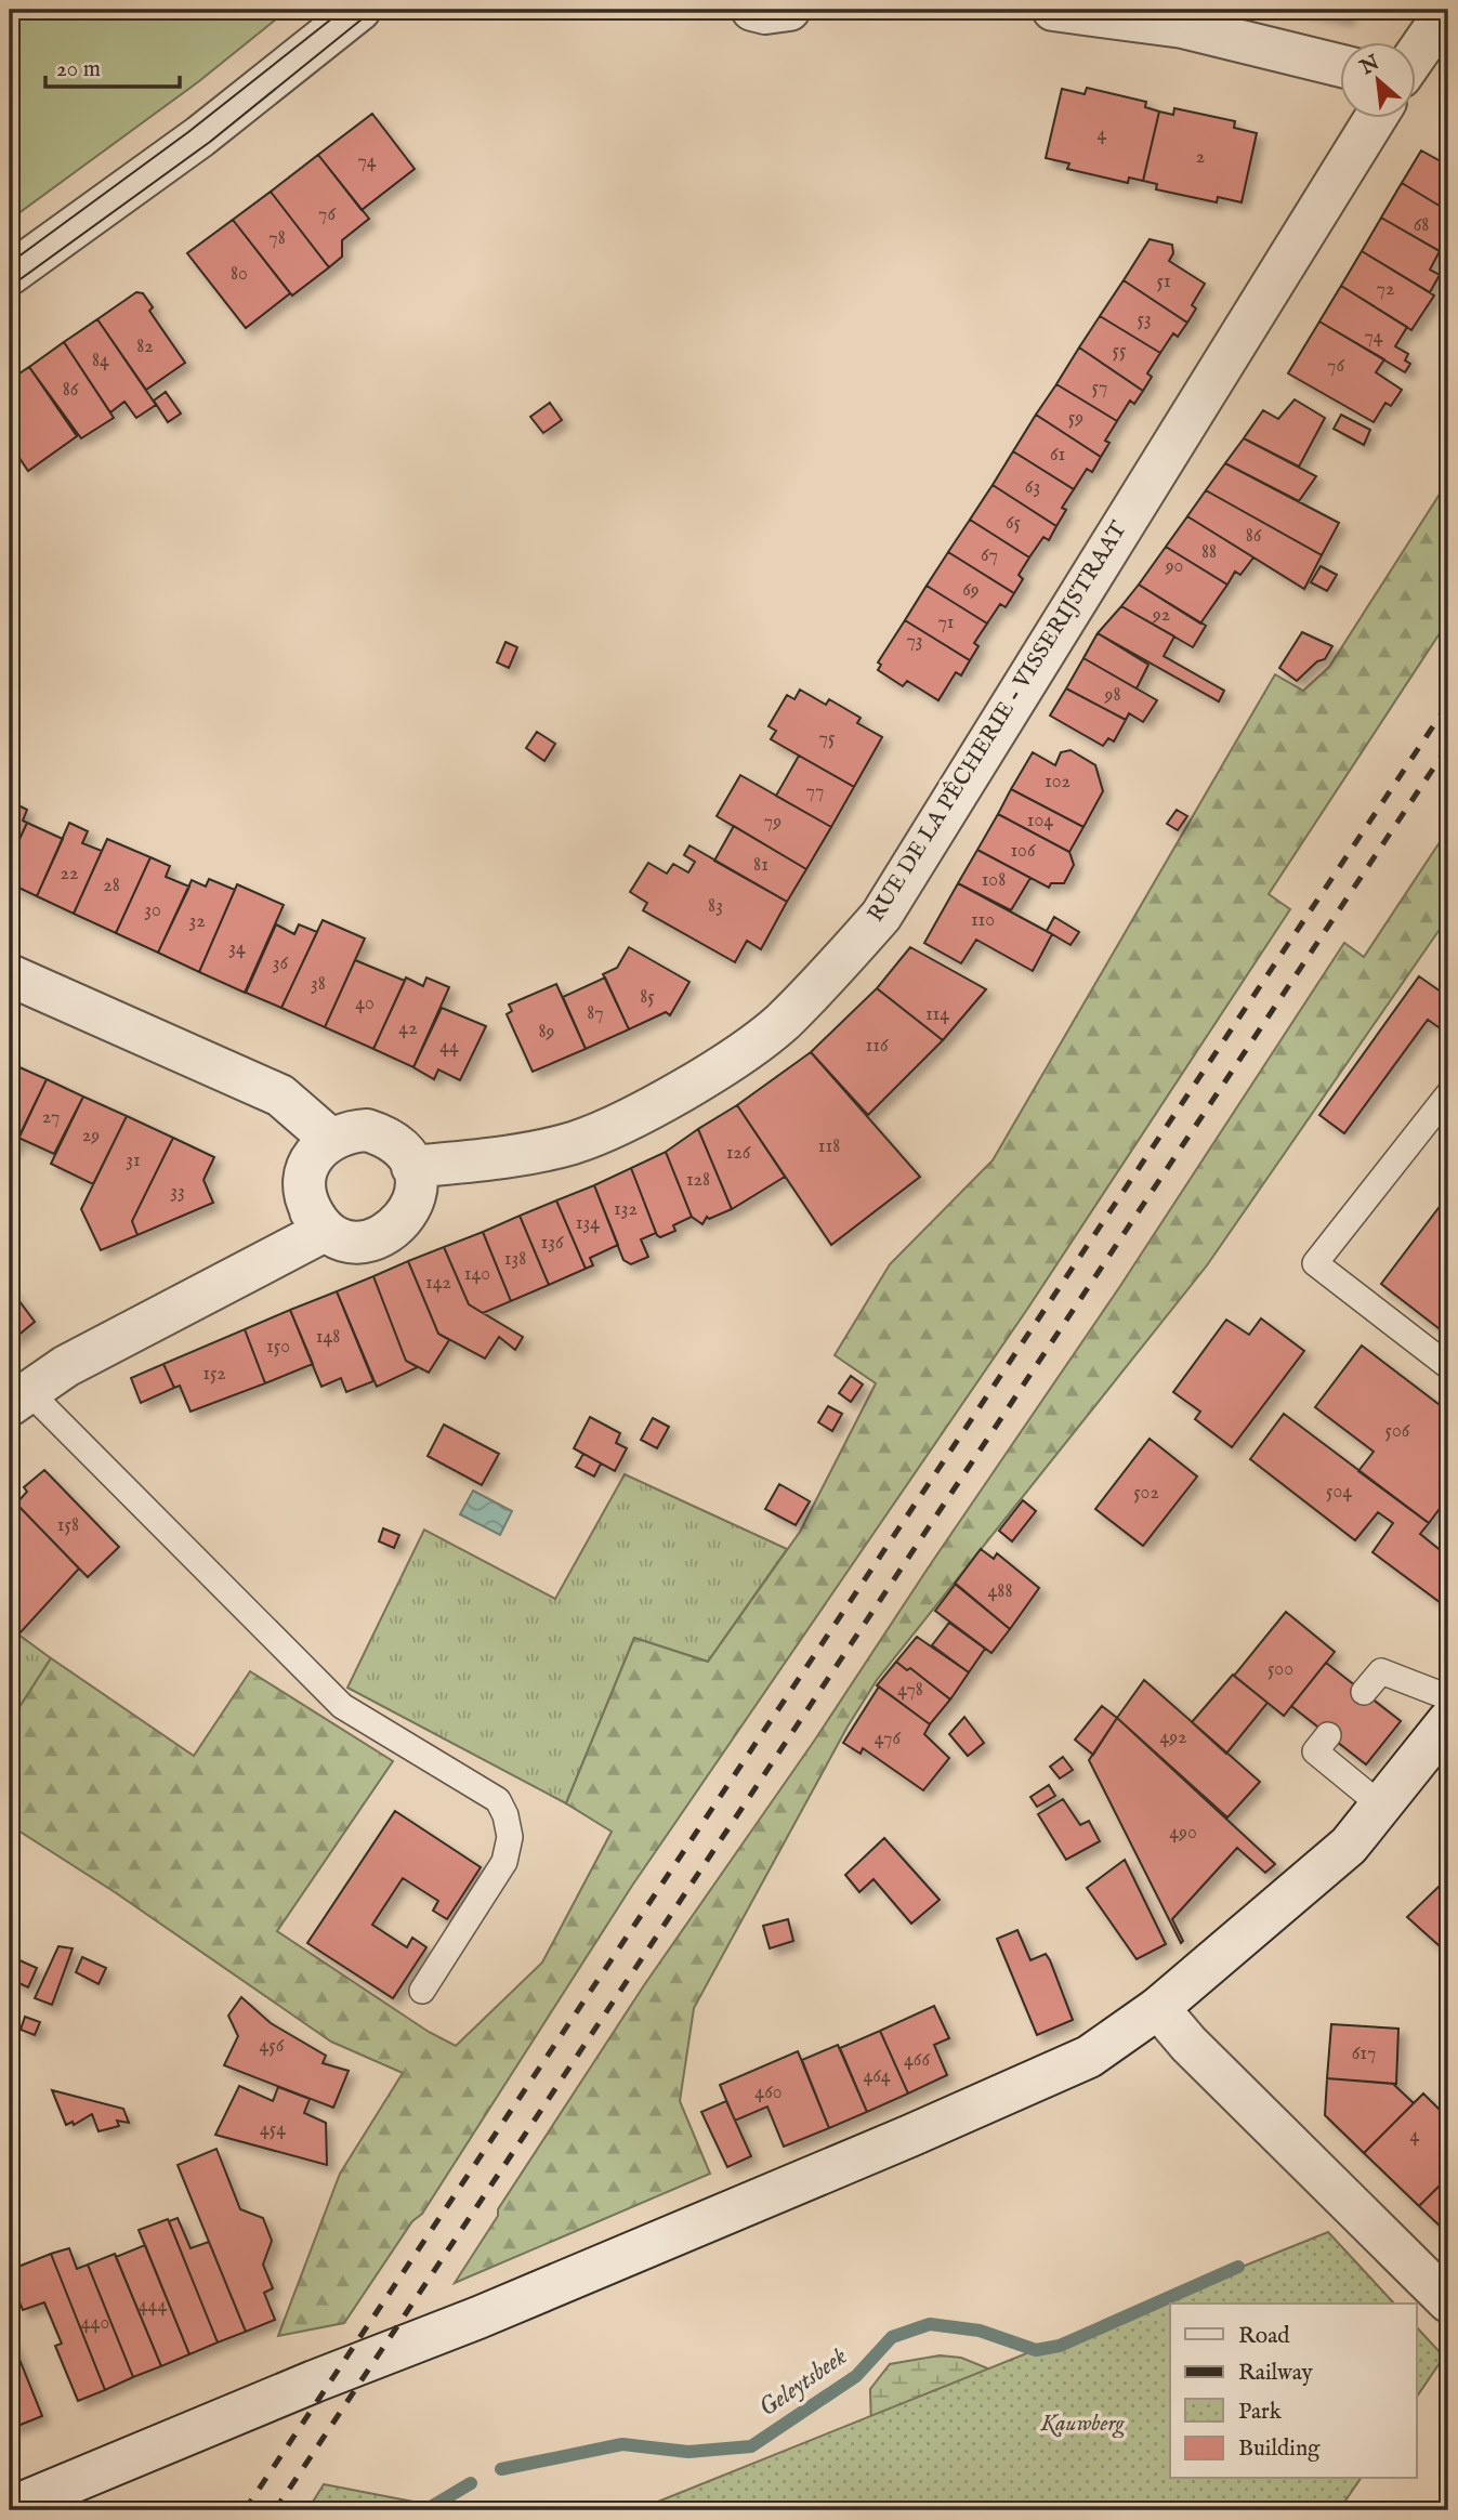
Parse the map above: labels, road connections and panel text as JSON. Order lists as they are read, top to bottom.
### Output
{
  "streets": {
    "street": ["RUE DE LA PÊCHERIE - VISSERIJSTRAAT"]
  },
  "water": ["Geleytsbeek"],
  "parks": ["Kauwberg"],
  "house_numbers": [
    "4",
    "2",
    "74",
    "76",
    "68",
    "78",
    "80",
    "51",
    "72",
    "53",
    "74",
    "82",
    "55",
    "84",
    "76",
    "57",
    "86",
    "59",
    "61",
    "63",
    "65",
    "86",
    "88",
    "67",
    "90",
    "69",
    "92",
    "71",
    "73",
    "98",
    "75",
    "102",
    "77",
    "104",
    "79",
    "106",
    "81",
    "22",
    "108",
    "28",
    "83",
    "30",
    "110",
    "32",
    "34",
    "36",
    "38",
    "85",
    "40",
    "87",
    "114",
    "42",
    "89",
    "116",
    "44",
    "27",
    "29",
    "118",
    "126",
    "31",
    "128",
    "33",
    "132",
    "134",
    "136",
    "138",
    "140",
    "142",
    "148",
    "150",
    "152",
    "506",
    "504",
    "502",
    "158",
    "488",
    "500",
    "478",
    "492",
    "476",
    "490",
    "456",
    "617",
    "466",
    "464",
    "460",
    "454",
    "4",
    "444",
    "440"
  ],
  "legend": [
    "Road",
    "Railway",
    "Park",
    "Building"
  ],
  "scale_bar": "20 m",
  "north": "top left"
}
